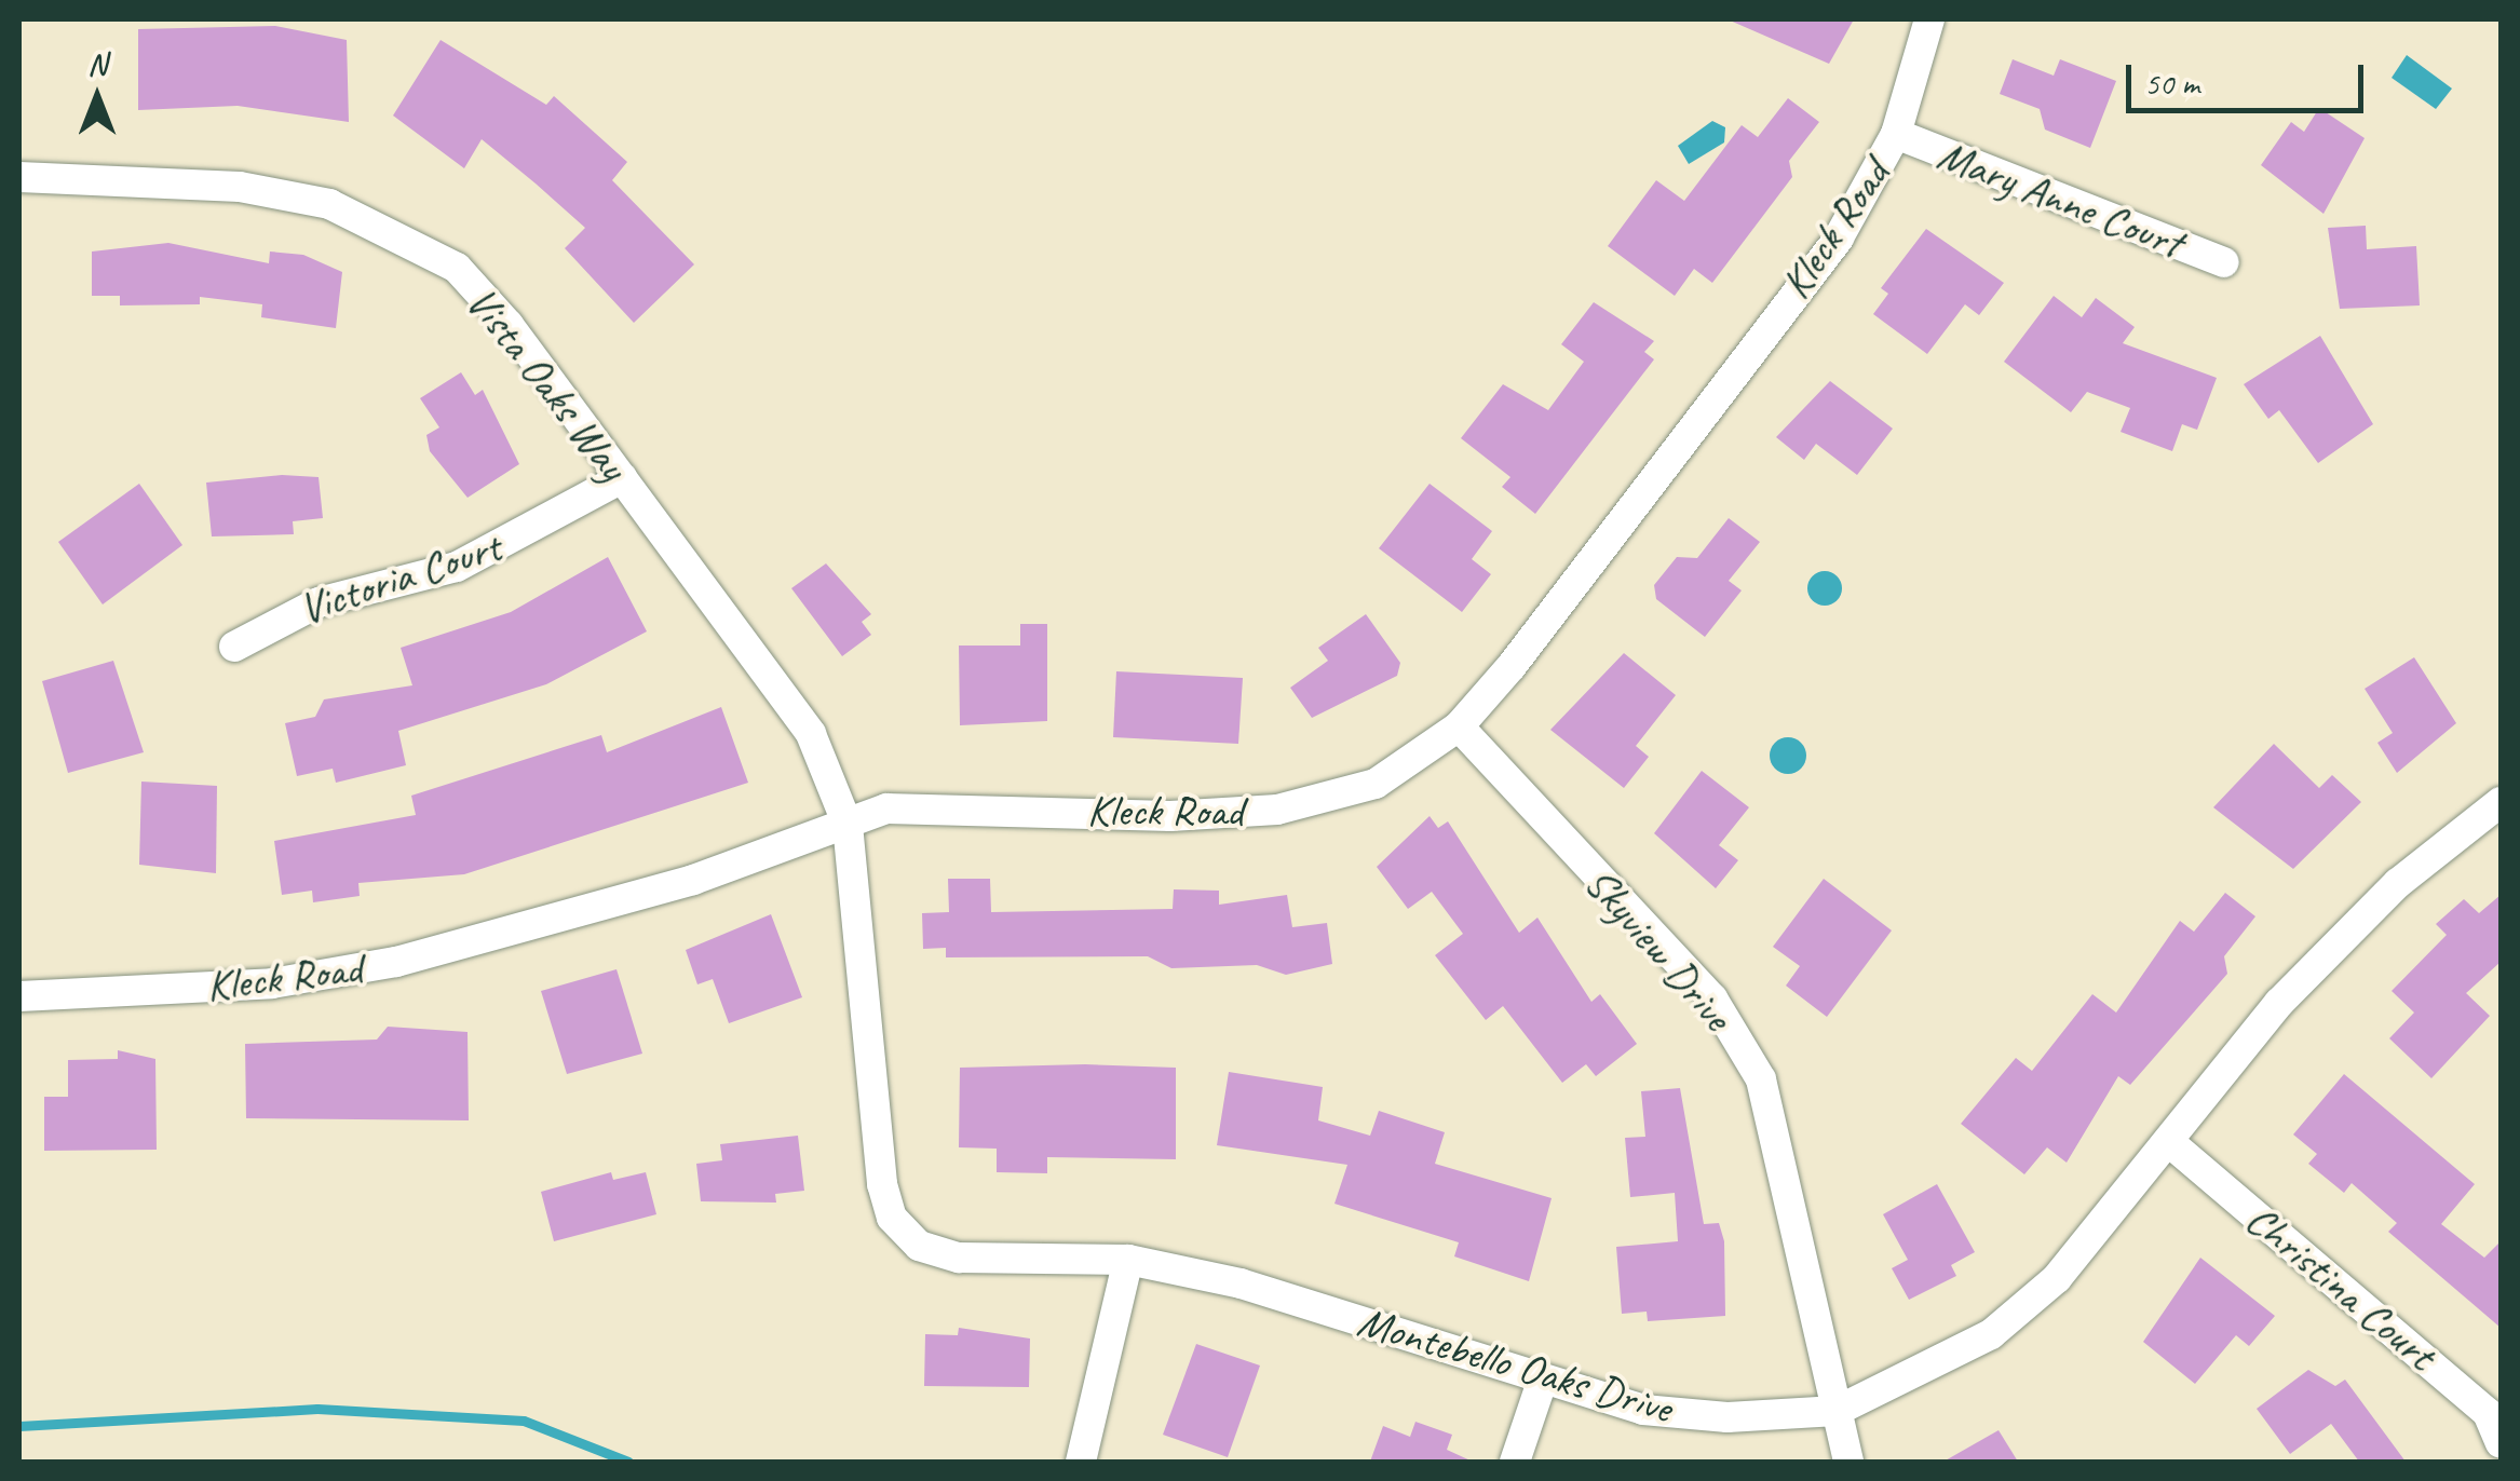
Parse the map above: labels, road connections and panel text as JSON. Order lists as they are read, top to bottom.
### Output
{
  "streets": {
    "street": [
      "Mary Anne Court",
      "Kleck Road",
      "Vista Oaks Way",
      "Victoria Court",
      "Skyview Drive",
      "Christina Court",
      "Montebello Oaks Drive"
    ]
  },
  "crossings": [
    ["Mary Anne Court", "Kleck Road"],
    ["Kleck Road", "Vista Oaks Way"],
    ["Kleck Road", "Skyview Drive"],
    ["Kleck Road", "Montebello Oaks Drive"],
    ["Vista Oaks Way", "Victoria Court"],
    ["Vista Oaks Way", "Montebello Oaks Drive"],
    ["Skyview Drive", "Montebello Oaks Drive"],
    ["Christina Court", "Montebello Oaks Drive"]
  ],
  "scale_bar": "50 m",
  "north": "top"
}
